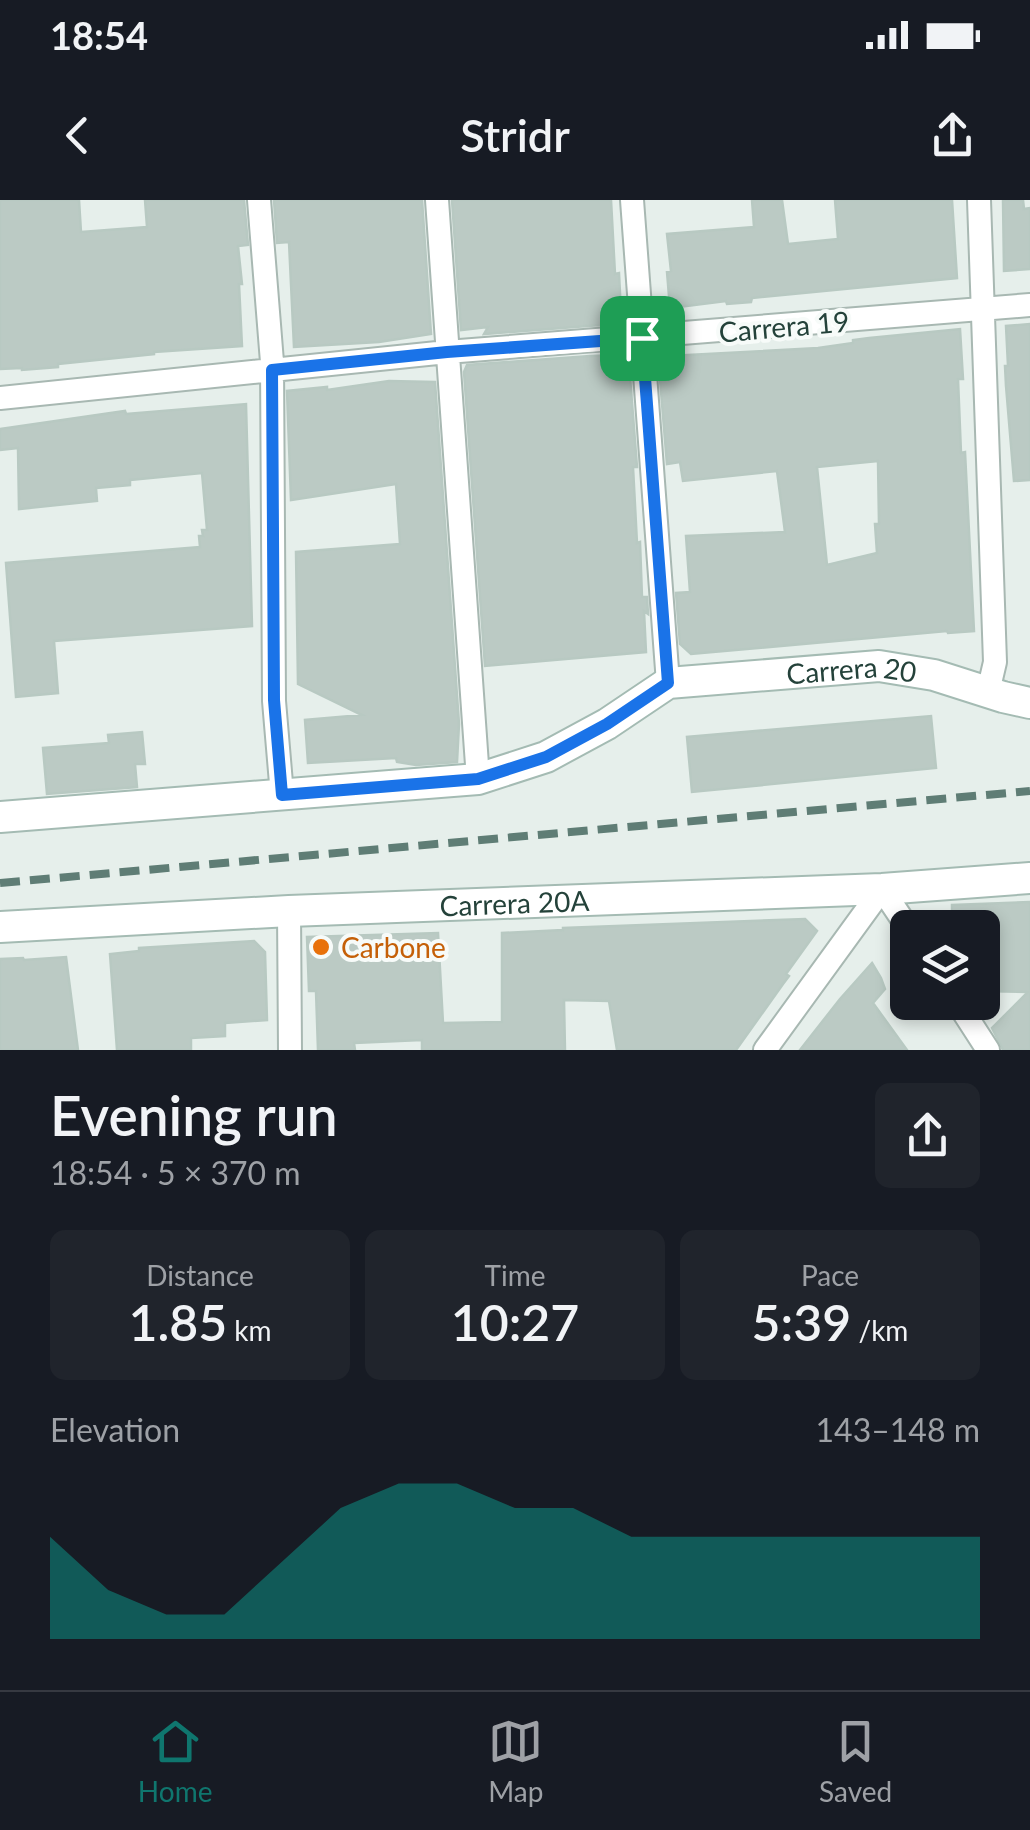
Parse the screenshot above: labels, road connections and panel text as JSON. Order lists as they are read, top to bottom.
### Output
{
  "streets": {
    "street": ["Carrera 19", "Carrera 20", "Carrera 20A"]
  },
  "places": ["Carbone"],
  "page": {
    "status": "18:54",
    "header": "Stridr",
    "heading": ["Evening run", "18:54 · 5 × 370 m"],
    "stats": [
      ["Distance", "1.85 km"],
      ["Time", "10:27"],
      ["Pace", "5:39 /km"]
    ],
    "chart": ["Elevation", "143–148 m"],
    "tabs": ["Home", "Map", "Saved"]
  }
}
